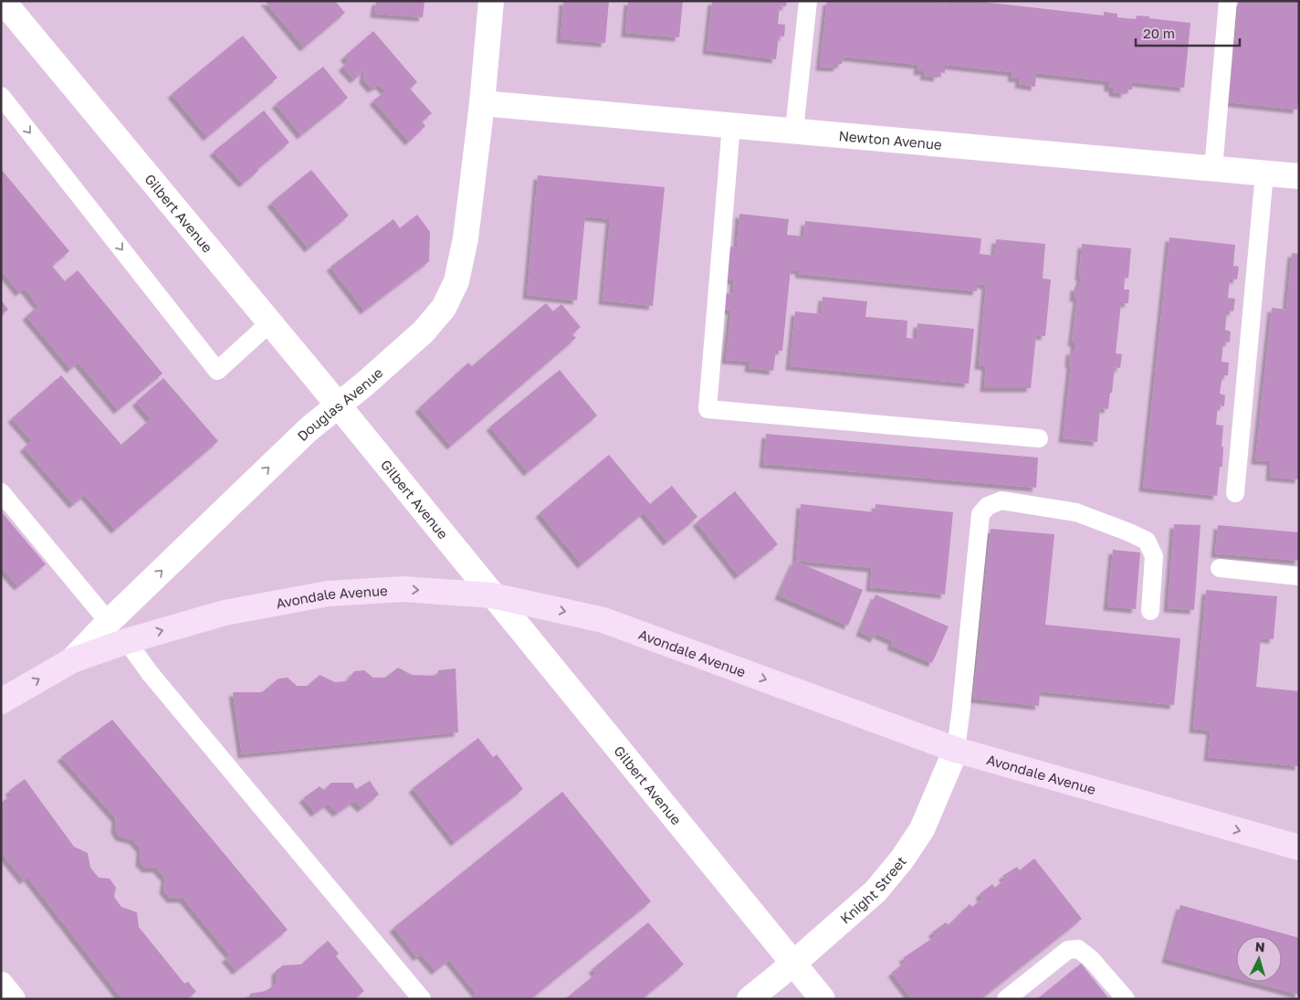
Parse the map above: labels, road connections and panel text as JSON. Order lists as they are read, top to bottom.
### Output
{
  "streets": {
    "main road": ["Douglas Avenue", "Avondale Avenue"],
    "street": ["Newton Avenue", "Gilbert Avenue", "Knight Street"]
  },
  "crossings": [
    ["Newton Avenue", "Douglas Avenue"],
    ["Gilbert Avenue", "Douglas Avenue"],
    ["Gilbert Avenue", "Avondale Avenue"],
    ["Gilbert Avenue", "Knight Street"],
    ["Douglas Avenue", "Avondale Avenue"],
    ["Avondale Avenue", "Knight Street"]
  ],
  "one_way": ["Douglas Avenue", "Avondale Avenue"],
  "scale_bar": "20 m",
  "north": "top"
}
